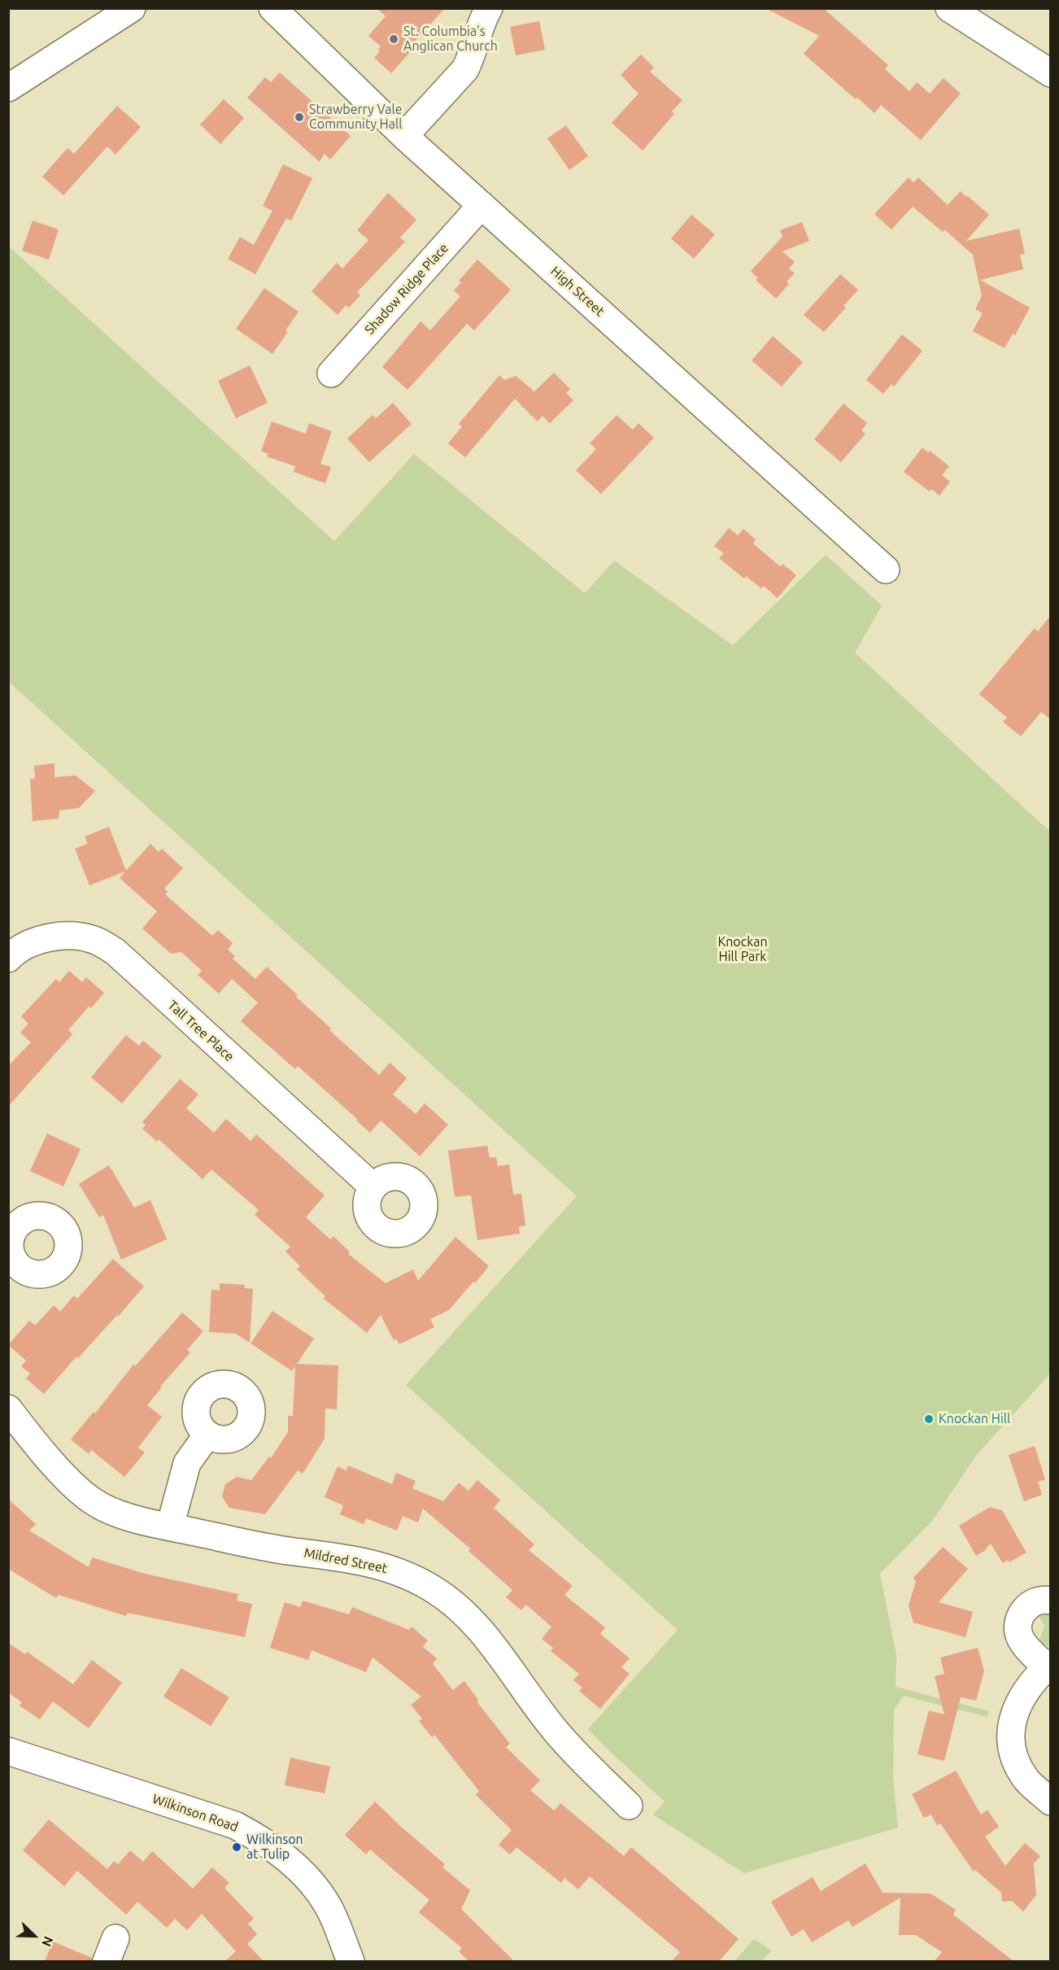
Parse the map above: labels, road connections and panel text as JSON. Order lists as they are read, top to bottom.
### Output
{
  "streets": {
    "street": [
      "Shadow Ridge Place",
      "High Street",
      "Tall Tree Place",
      "Mildred Street",
      "Wilkinson Road"
    ]
  },
  "crossings": [
    ["Shadow Ridge Place", "High Street"]
  ],
  "parks": ["Knockan Hill Park"],
  "places": [
    "St. Columbia's Anglican Church",
    "Strawberry Vale Community Hall",
    "Knockan Hill",
    "Wilkinson at Tulip"
  ],
  "north": "bottom right"
}
